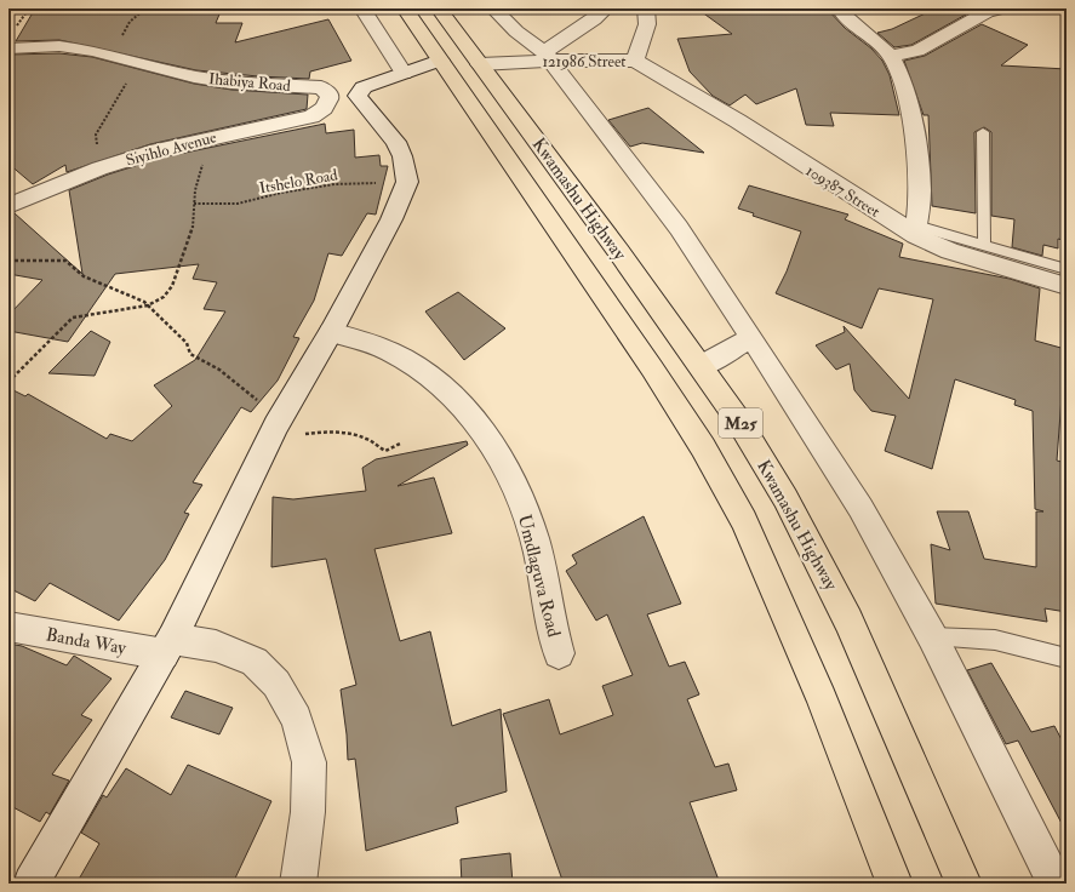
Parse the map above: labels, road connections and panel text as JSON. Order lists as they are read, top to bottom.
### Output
{
  "streets": {
    "main road": ["Kwamashu Highway", "M25"],
    "street": [
      "121986 Street",
      "Ihabiya Road",
      "Siyihlo Avenue",
      "109387 Street",
      "Umdlaguva Road",
      "Banda Way"
    ],
    "path": ["Itshelo Road"]
  },
  "crossings": [
    ["121986 Street", "109387 Street"],
    ["121986 Street", "Kwamashu Highway"],
    ["Ihabiya Road", "Siyihlo Avenue"]
  ]
}
